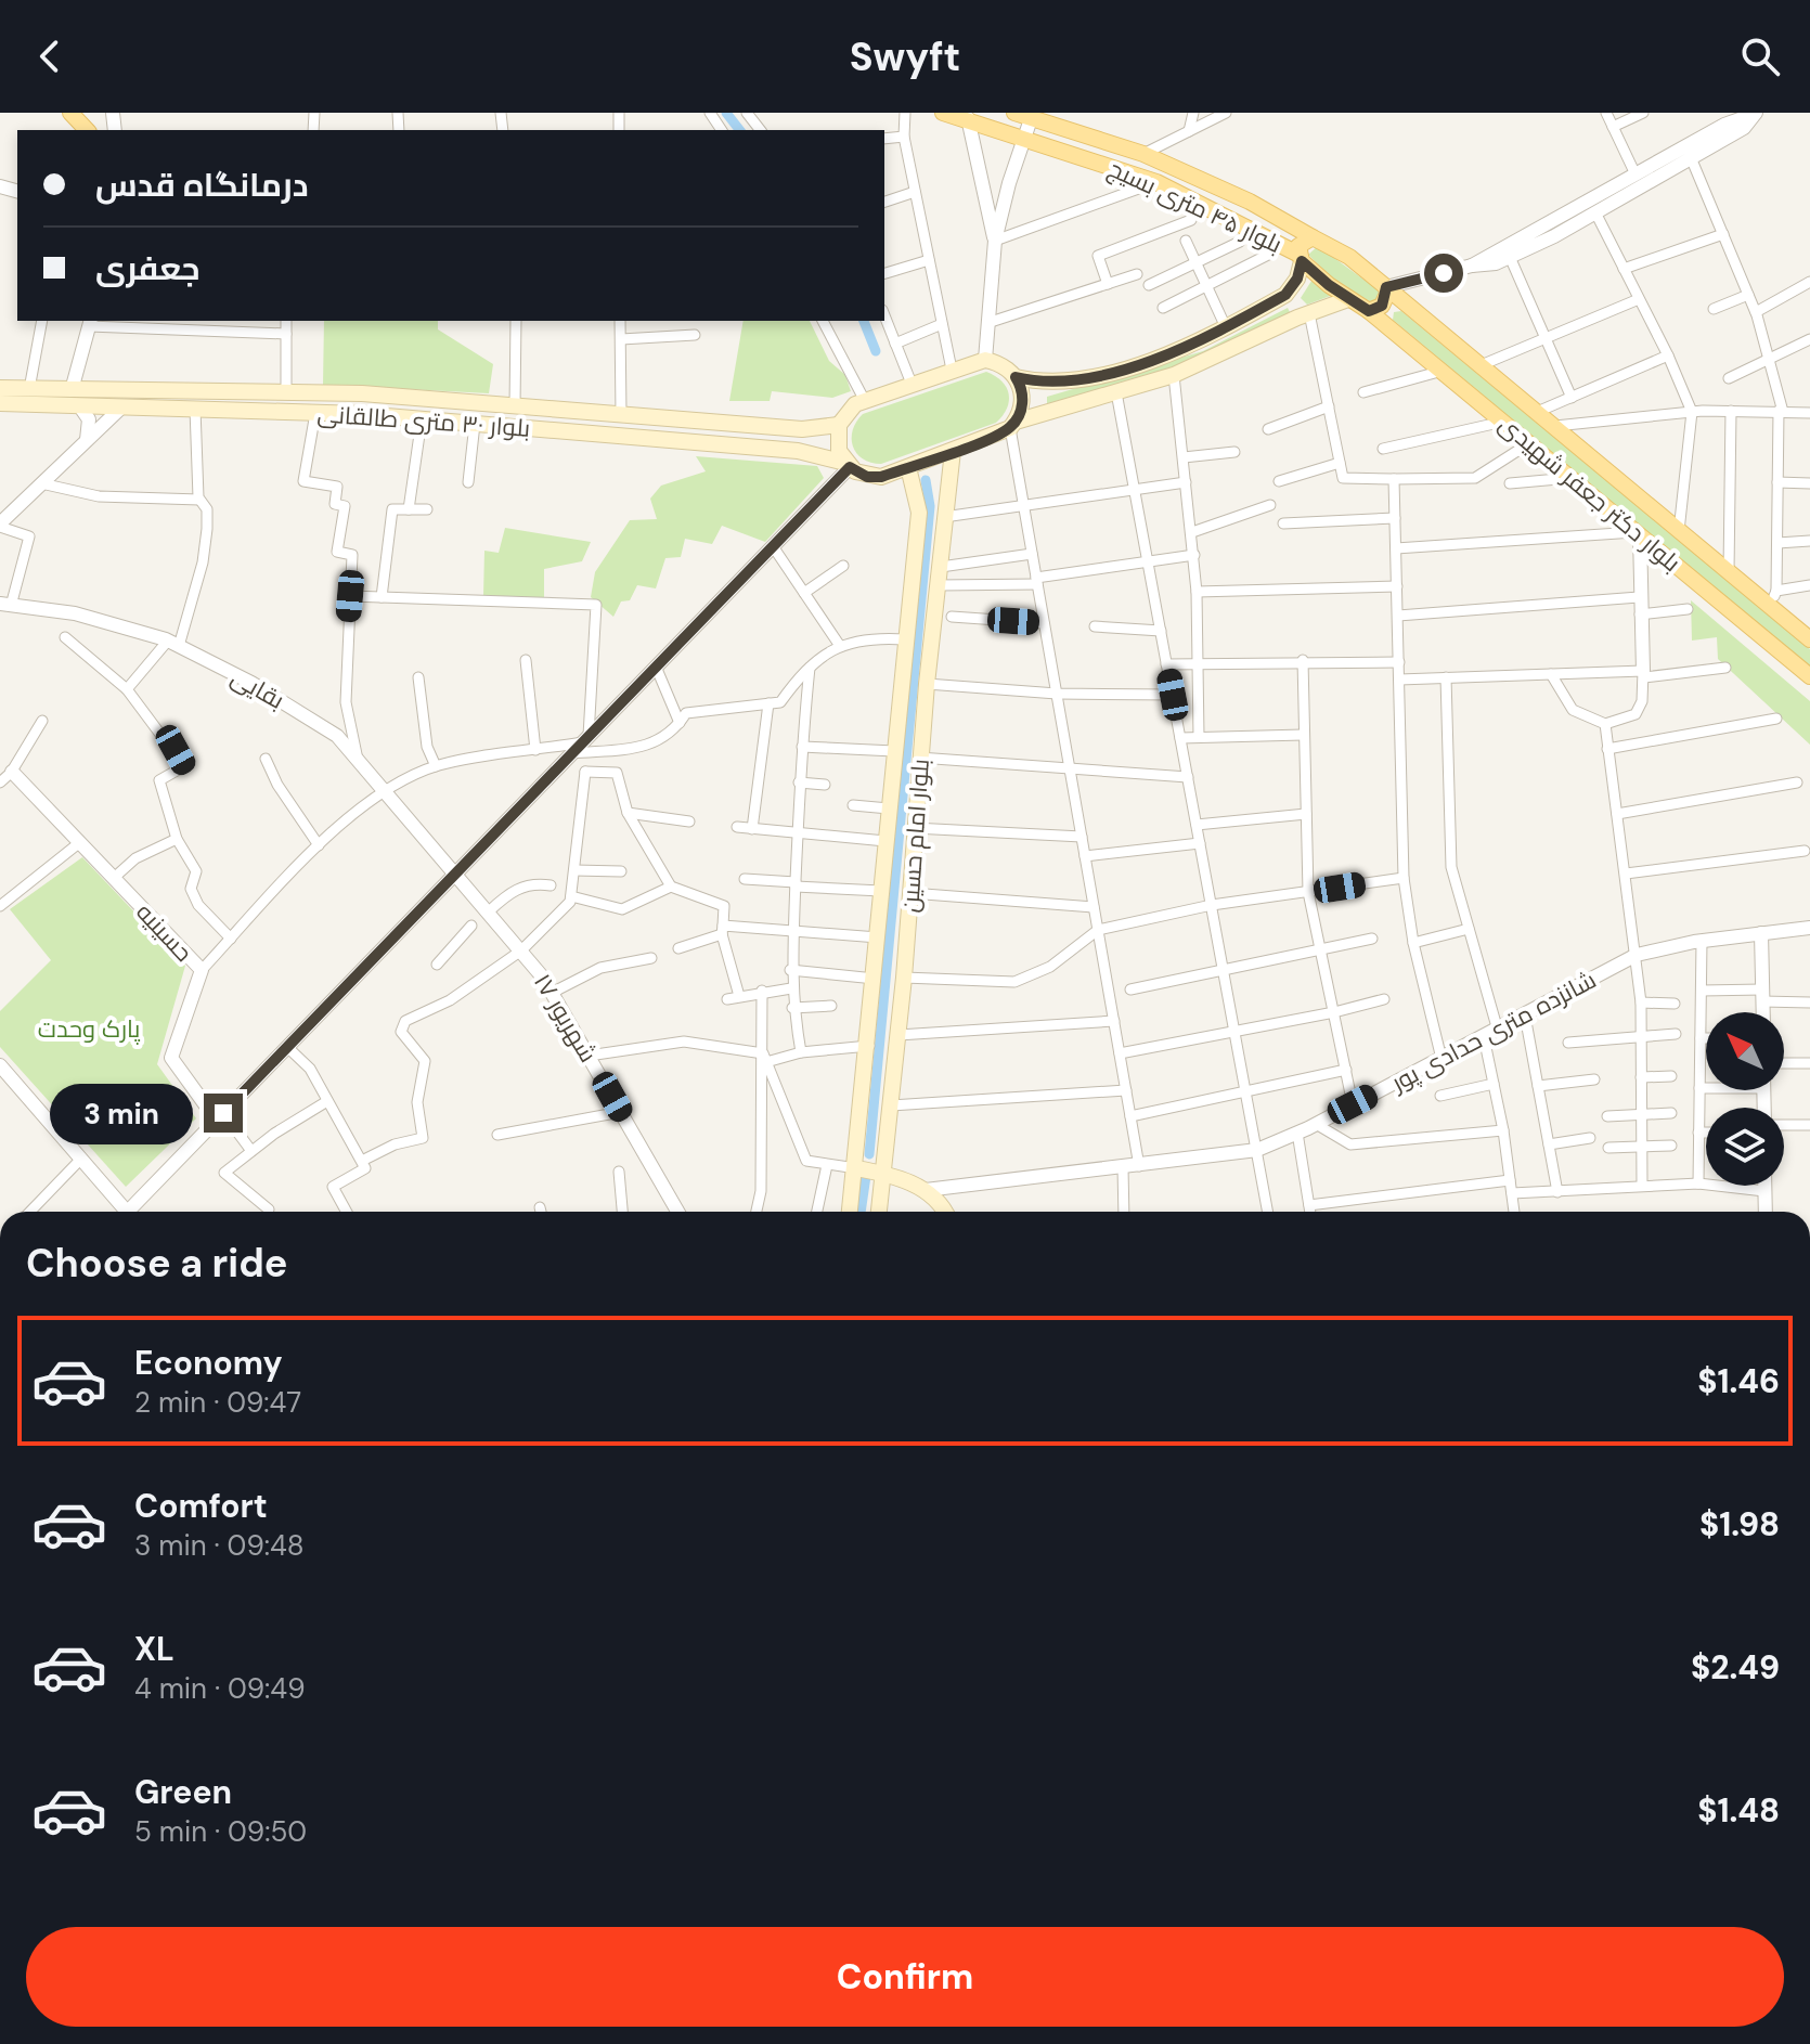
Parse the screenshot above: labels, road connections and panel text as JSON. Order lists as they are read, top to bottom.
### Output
{
  "streets": {
    "main road": [
      "بلوار ۴۵ متری بسیج",
      "بلوار ۳۰ متری طالقانی",
      "بلوار دکتر جعفر شهیدی",
      "بلوار امام حسین"
    ],
    "street": [
      "بقایی",
      "حسینیه",
      "۱۷ شهریور",
      "شانزده متری حدادی پور"
    ]
  },
  "crossings": [
    ["بلوار ۴۵ متری بسیج", "بلوار ۳۰ متری طالقانی"],
    ["بلوار ۴۵ متری بسیج", "بلوار دکتر جعفر شهیدی"],
    ["بلوار ۳۰ متری طالقانی", "بلوار دکتر جعفر شهیدی"],
    ["بلوار ۳۰ متری طالقانی", "بلوار امام حسین"],
    ["بقایی", "۱۷ شهریور"]
  ],
  "parks": ["پارک وحدت"],
  "north": "top left",
  "page": {
    "header": "Swyft",
    "banner": ["درمانگاه قدس", "جعفری"],
    "bubble": "3 min",
    "heading": "Choose a ride",
    "list": [
      {
        "name": "Economy",
        "note": "2 min · 09:47",
        "value": "$1.46"
      },
      {
        "name": "Comfort",
        "note": "3 min · 09:48",
        "value": "$1.98"
      },
      {
        "name": "XL",
        "note": "4 min · 09:49",
        "value": "$2.49"
      },
      {
        "name": "Green",
        "note": "5 min · 09:50",
        "value": "$1.48"
      }
    ],
    "buttons": "Confirm"
  }
}
